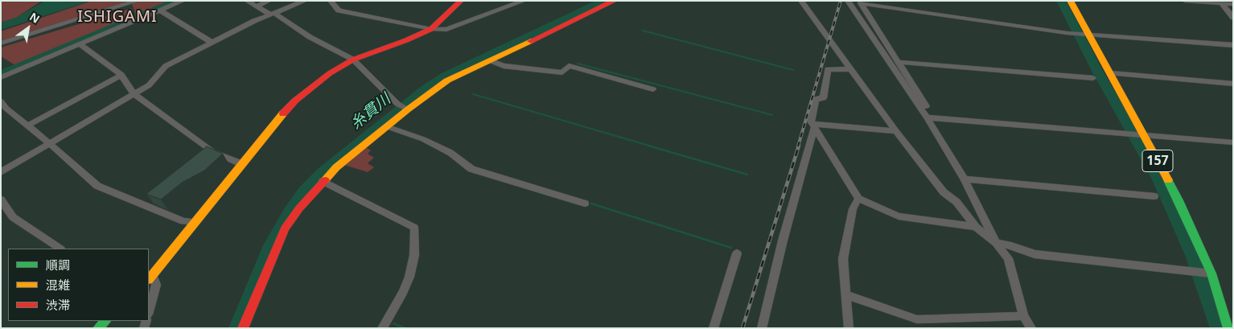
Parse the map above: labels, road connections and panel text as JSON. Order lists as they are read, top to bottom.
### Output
{
  "streets": {
    "main road": ["157"]
  },
  "districts": ["ISHIGAMI"],
  "water": ["糸貫川"],
  "legend": ["順調", "混雑", "渋滞"],
  "north": "top right"
}
